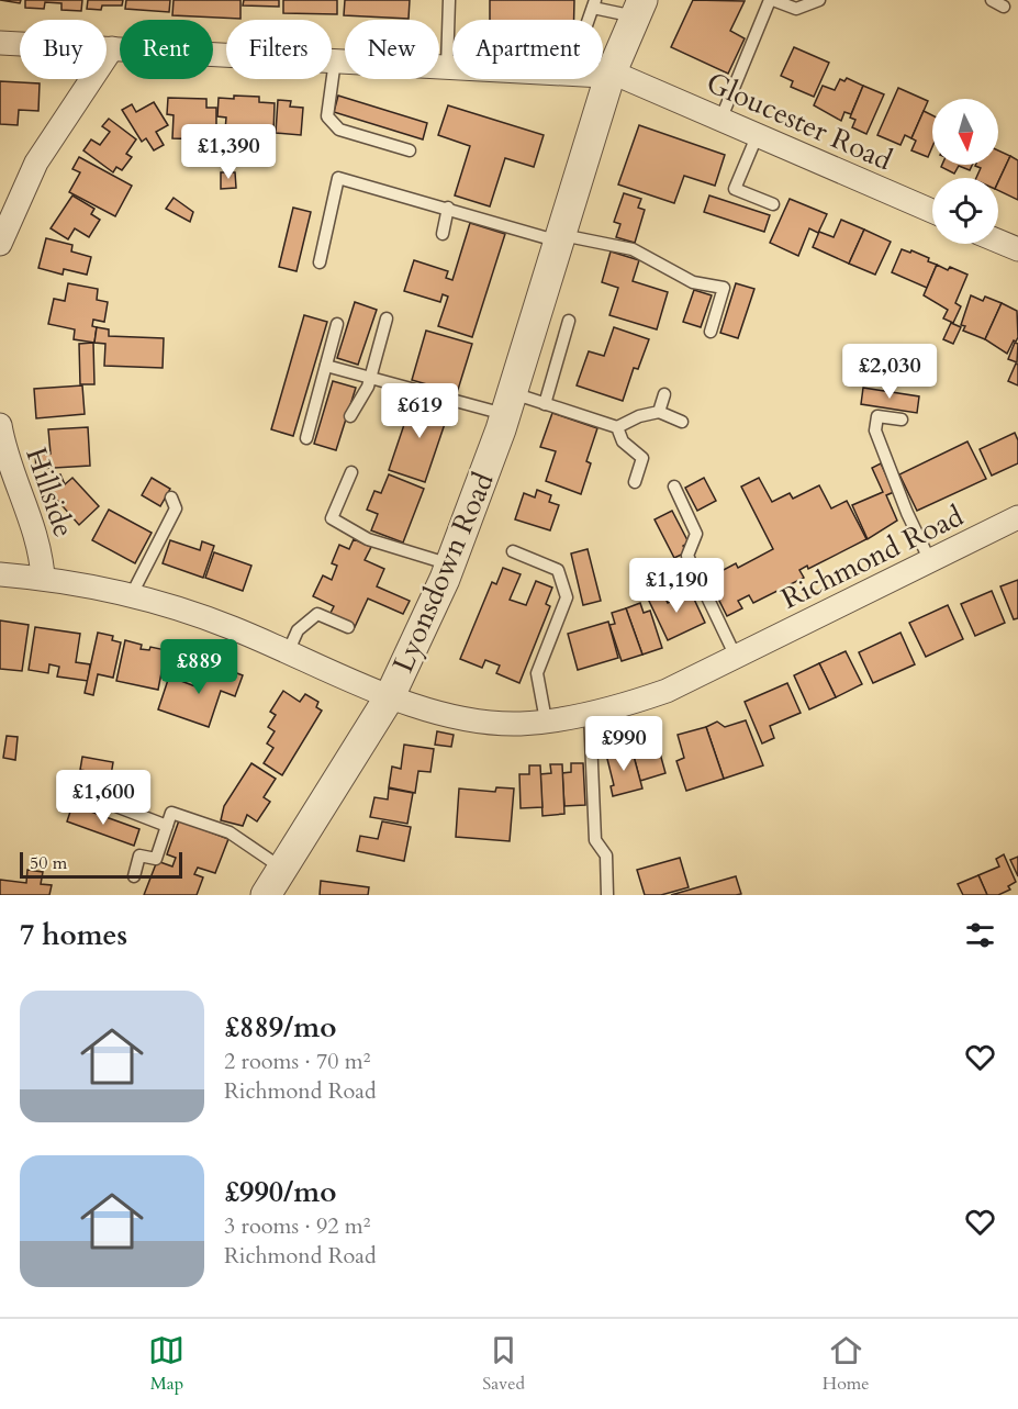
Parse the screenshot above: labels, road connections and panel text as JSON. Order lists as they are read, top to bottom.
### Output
{
  "streets": {
    "street": [
      "Gloucester Road",
      "Hillside",
      "Richmond Road",
      "Lyonsdown Road"
    ]
  },
  "crossings": [
    ["Gloucester Road", "Lyonsdown Road"],
    ["Hillside", "Richmond Road"],
    ["Richmond Road", "Lyonsdown Road"]
  ],
  "scale_bar": "50 m",
  "north": "bottom",
  "page": {
    "chip": [
      "Buy",
      "Rent",
      "Filters",
      "New",
      "Apartment"
    ],
    "price": [
      "£1,390",
      "£2,030",
      "£619",
      "£1,190",
      "£889",
      "£990",
      "£1,600"
    ],
    "scale": "50 m",
    "heading": "7 homes",
    "list": [
      {
        "name": "£889/mo",
        "note": "2 rooms · 70 m² · Richmond Road"
      },
      {
        "name": "£990/mo",
        "note": "3 rooms · 92 m² · Richmond Road"
      }
    ],
    "tabs": ["Map", "Saved", "Home"]
  }
}
